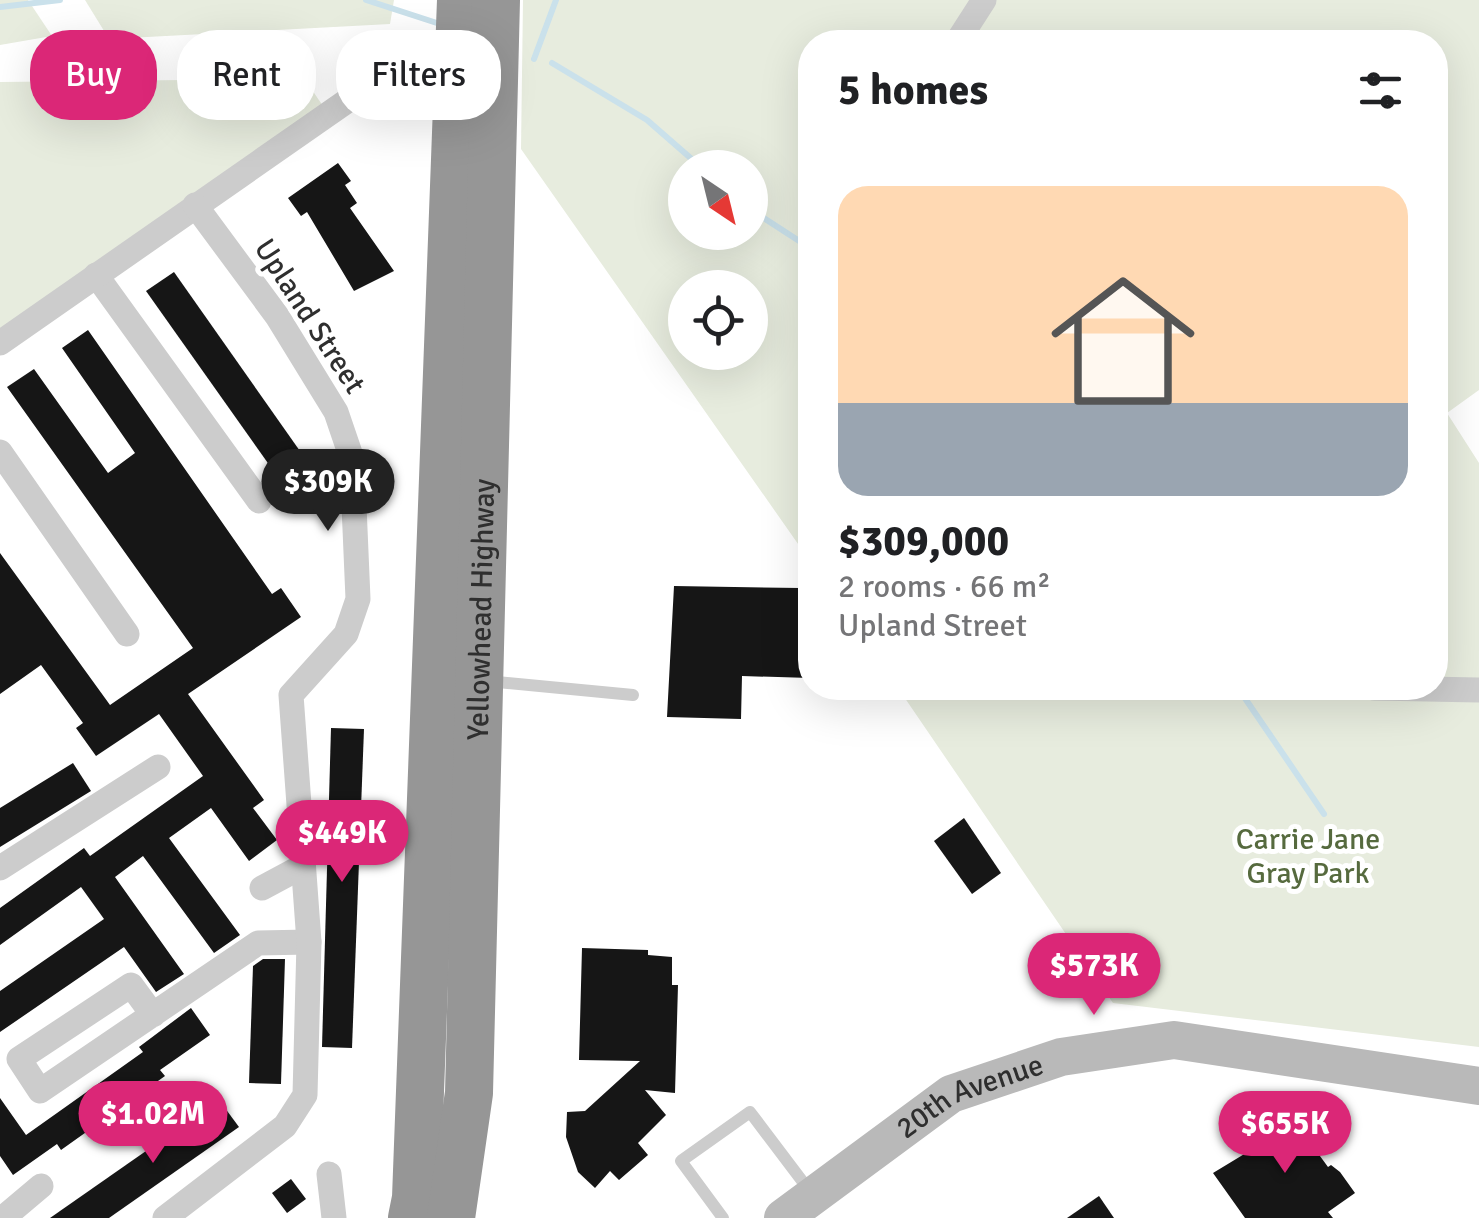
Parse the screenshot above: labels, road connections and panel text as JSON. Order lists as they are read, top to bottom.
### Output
{
  "streets": {
    "highway": ["Yellowhead Highway"],
    "street": ["Upland Street", "20th Avenue"]
  },
  "parks": ["Carrie Jane Gray Park"],
  "north": "bottom right",
  "page": {
    "chip": ["Buy", "Rent", "Filters"],
    "heading": "5 homes",
    "list": [
      {
        "name": "$309,000",
        "note": "2 rooms · 66 m² · Upland Street"
      }
    ],
    "price": [
      "$309K",
      "$449K",
      "$573K",
      "$1.02M",
      "$655K"
    ]
  }
}
